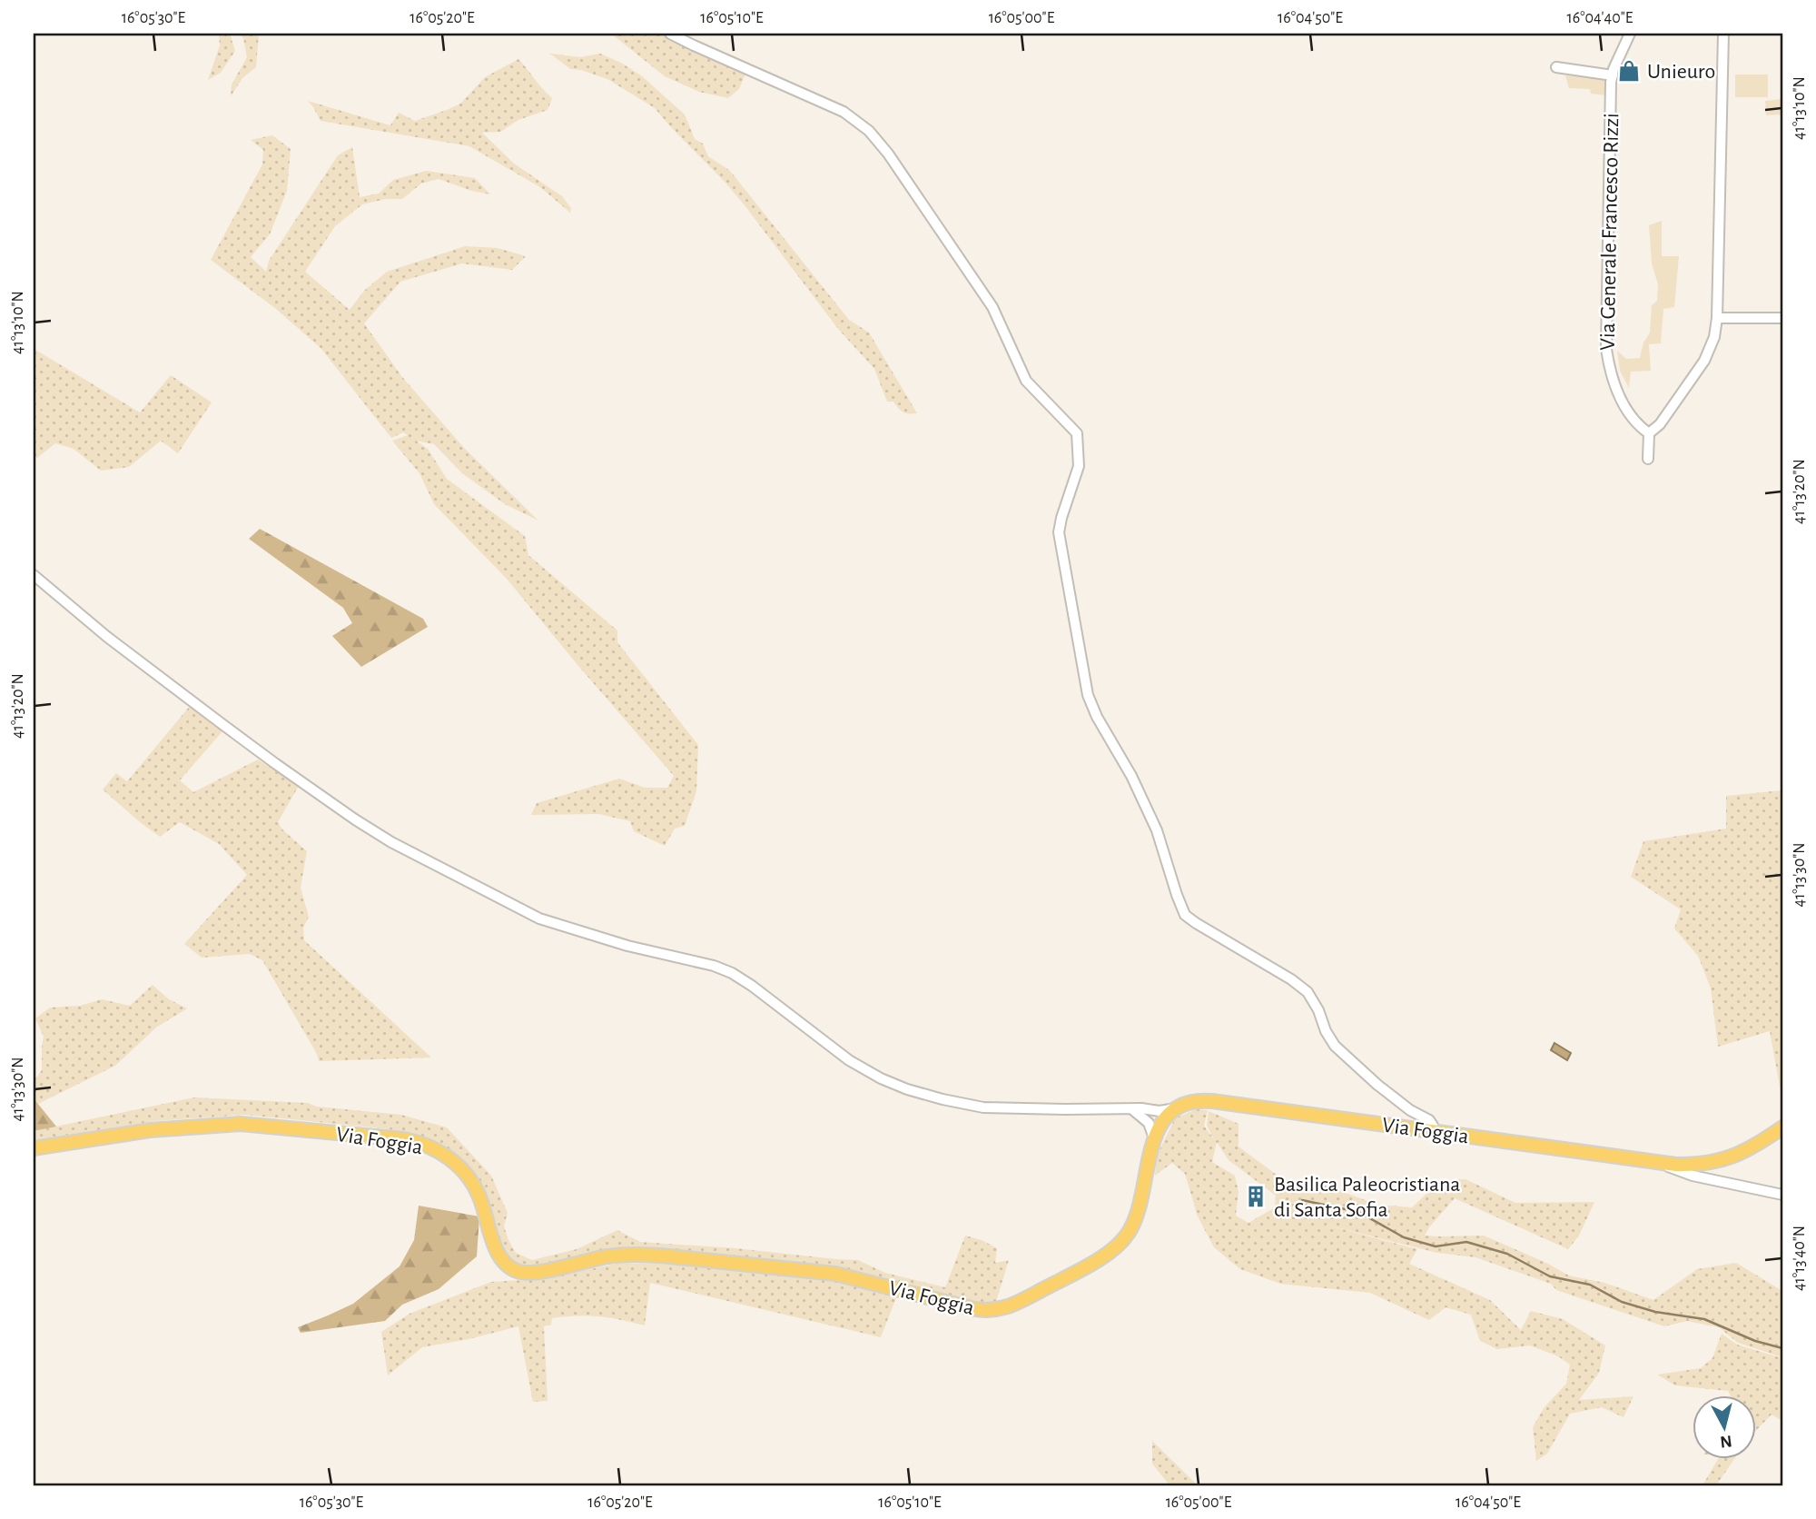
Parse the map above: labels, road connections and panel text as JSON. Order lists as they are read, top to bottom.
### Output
{
  "streets": {
    "main road": ["Via Foggia"],
    "street": ["Via Generale Francesco Rizzi"]
  },
  "places": {
    "shop": ["Unieuro"],
    "building": ["Basilica Paleocristiana di Santa Sofia"]
  },
  "north": "bottom",
  "coordinates": [
    "16°05'30\"E",
    "16°05'20\"E",
    "16°05'10\"E",
    "16°05'00\"E",
    "16°04'50\"E",
    "16°04'40\"E",
    "41°13'10\"N",
    "41°13'20\"N",
    "41°13'30\"N",
    "41°13'40\"N"
  ]
}
